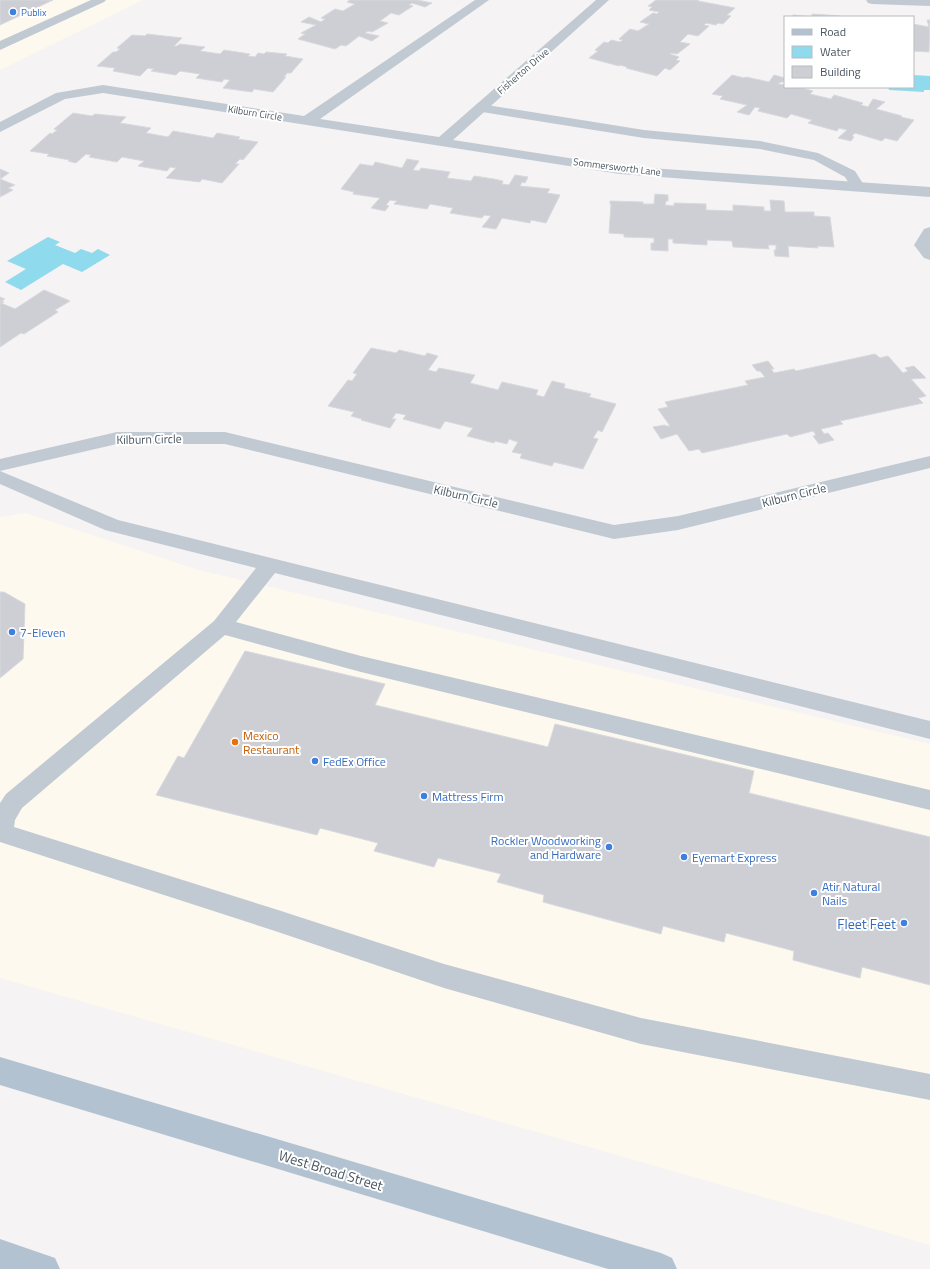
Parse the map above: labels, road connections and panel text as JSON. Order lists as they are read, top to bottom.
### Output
{
  "streets": {
    "main road": ["West Broad Street"],
    "street": ["Fisherton Drive", "Kilburn Circle", "Sommersworth Lane"]
  },
  "crossings": [
    ["Fisherton Drive", "Sommersworth Lane"],
    ["Kilburn Circle", "Sommersworth Lane"]
  ],
  "places": [
    "Publix",
    "7-Eleven",
    "Mexico Restaurant",
    "FedEx Office",
    "Mattress Firm",
    "Rockler Woodworking and Hardware",
    "Eyemart Express",
    "Atir Natural Nails",
    "Fleet Feet"
  ],
  "legend": ["Road", "Water", "Building"]
}
